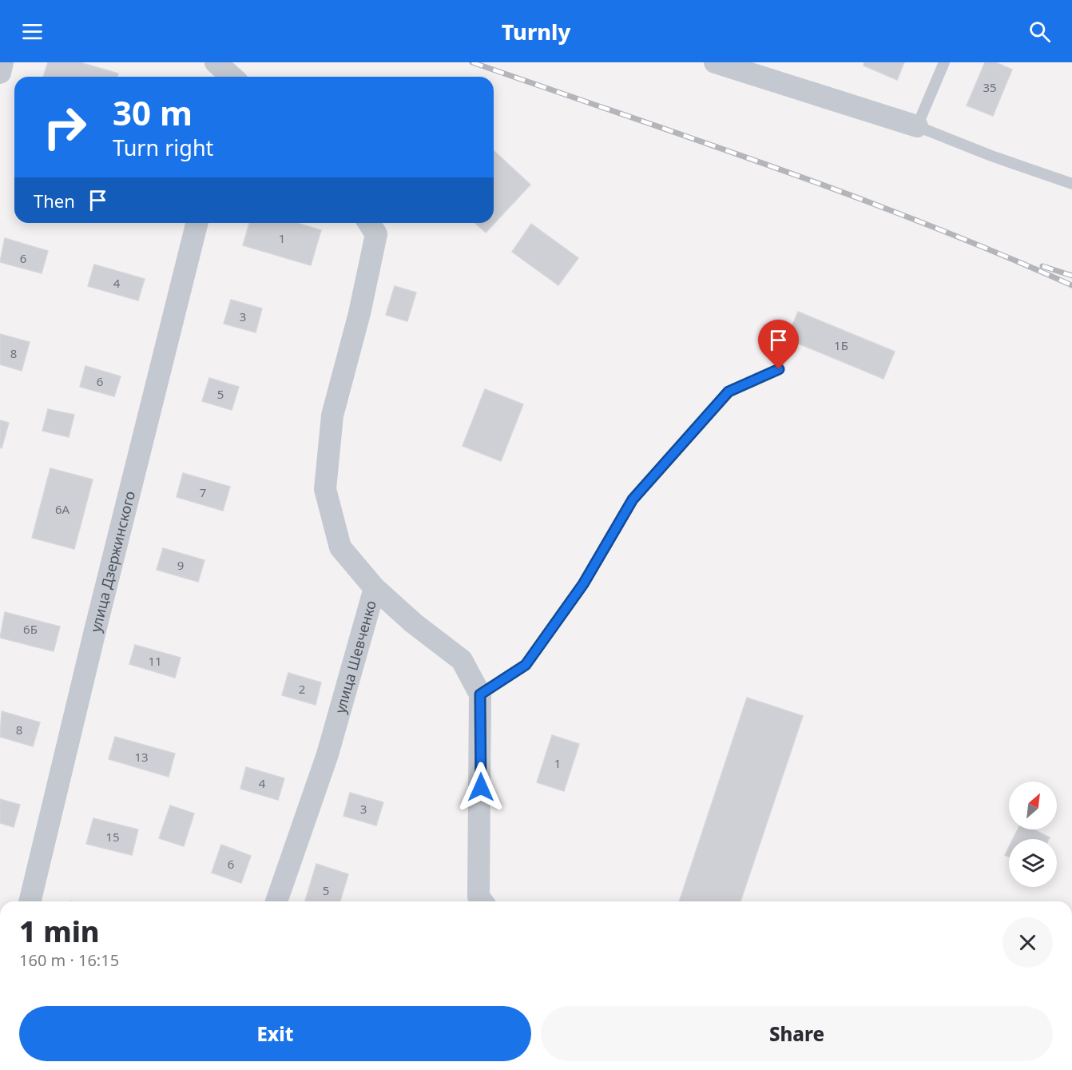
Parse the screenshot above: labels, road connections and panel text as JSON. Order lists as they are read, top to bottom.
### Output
{
  "streets": {
    "street": ["улица Дзержинского", "улица Шевченко"]
  },
  "house_numbers": [
    "35",
    "1",
    "6",
    "4",
    "3",
    "1Б",
    "8",
    "6",
    "5",
    "7",
    "6А",
    "9",
    "6Б",
    "11",
    "2",
    "8",
    "13",
    "1",
    "4",
    "3",
    "15",
    "6",
    "5"
  ],
  "north": "top right",
  "page": {
    "header": "Turnly",
    "turn": ["30 m", "Turn right"],
    "then": "Then",
    "heading": ["1 min", "160 m · 16:15"],
    "buttons": ["Exit", "Share"]
  }
}
